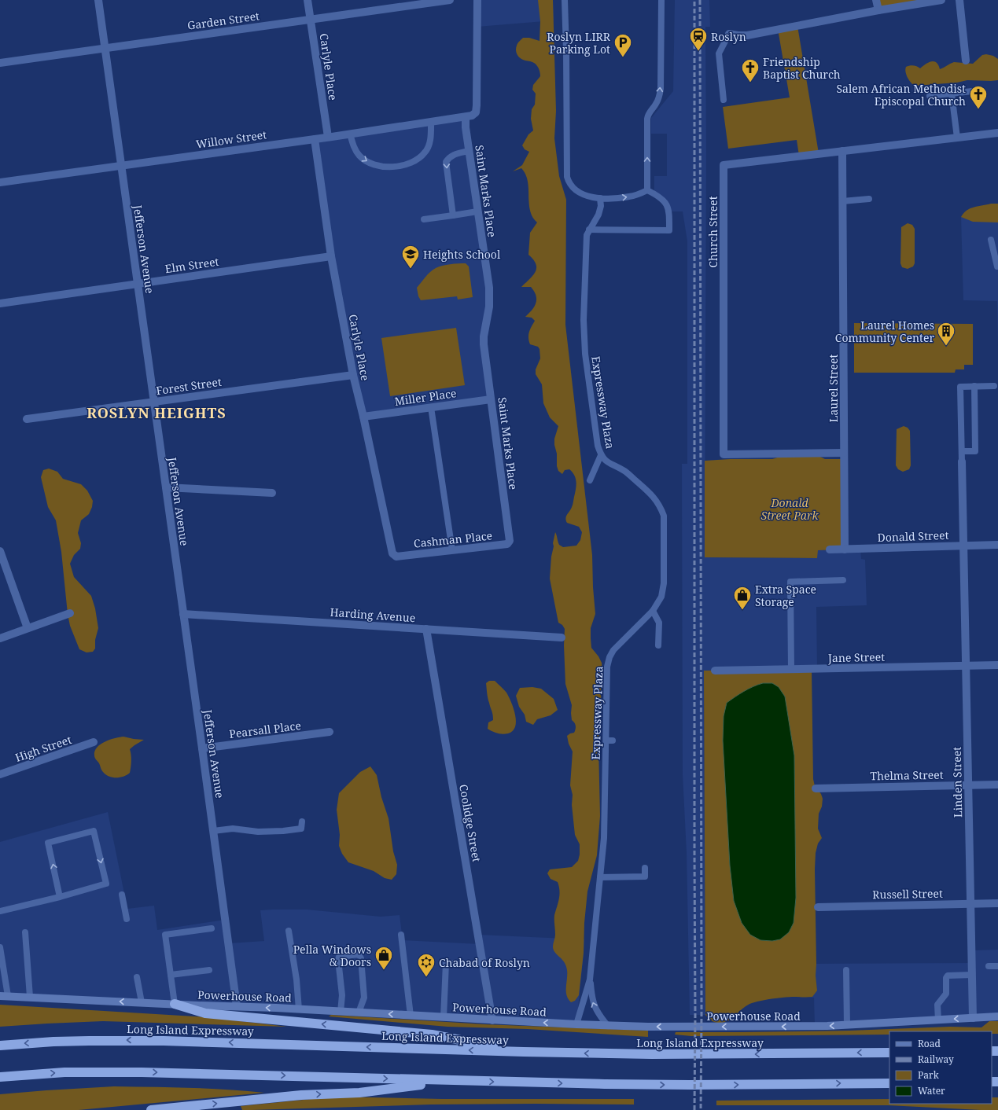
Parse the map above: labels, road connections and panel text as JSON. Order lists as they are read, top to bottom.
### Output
{
  "streets": {
    "highway": ["Long Island Expressway"],
    "main road": ["Powerhouse Road"],
    "street": [
      "Garden Street",
      "Carlyle Place",
      "Willow Street",
      "Saint Marks Place",
      "Church Street",
      "Jefferson Avenue",
      "Elm Street",
      "Forest Street",
      "Laurel Street",
      "Miller Place",
      "Donald Street",
      "Cashman Place",
      "Harding Avenue",
      "Jane Street",
      "Pearsall Place",
      "High Street",
      "Thelma Street",
      "Linden Street",
      "Coolidge Street",
      "Russell Street"
    ],
    "lane": ["Expressway Plaza"]
  },
  "crossings": [
    ["Garden Street", "Carlyle Place"],
    ["Garden Street", "Jefferson Avenue"],
    ["Carlyle Place", "Willow Street"],
    ["Carlyle Place", "Elm Street"],
    ["Carlyle Place", "Forest Street"],
    ["Carlyle Place", "Miller Place"],
    ["Carlyle Place", "Cashman Place"],
    ["Willow Street", "Saint Marks Place"],
    ["Willow Street", "Jefferson Avenue"],
    ["Saint Marks Place", "Miller Place"],
    ["Saint Marks Place", "Cashman Place"],
    ["Church Street", "Laurel Street"],
    ["Jefferson Avenue", "Elm Street"],
    ["Jefferson Avenue", "Forest Street"],
    ["Jefferson Avenue", "Harding Avenue"],
    ["Jefferson Avenue", "Pearsall Place"],
    ["Jefferson Avenue", "Powerhouse Road"],
    ["Laurel Street", "Donald Street"],
    ["Expressway Plaza", "Powerhouse Road"],
    ["Donald Street", "Linden Street"],
    ["Harding Avenue", "Coolidge Street"],
    ["Jane Street", "Linden Street"],
    ["Thelma Street", "Linden Street"],
    ["Linden Street", "Russell Street"],
    ["Linden Street", "Powerhouse Road"],
    ["Coolidge Street", "Powerhouse Road"]
  ],
  "one_way": ["Powerhouse Road"],
  "districts": ["ROSLYN HEIGHTS"],
  "parks": ["Donald Street Park"],
  "places": {
    "station": ["Roslyn"],
    "parking": ["Roslyn LIRR Parking Lot"],
    "church": ["Friendship Baptist Church", "Salem African Methodist Episcopal Church"],
    "school or university": ["Heights School"],
    "building": ["Laurel Homes Community Center"],
    "shop": ["Extra Space Storage", "Pella Windows & Doors"],
    "synagogue": ["Chabad of Roslyn"]
  },
  "legend": [
    "Road",
    "Railway",
    "Park",
    "Water"
  ]
}
